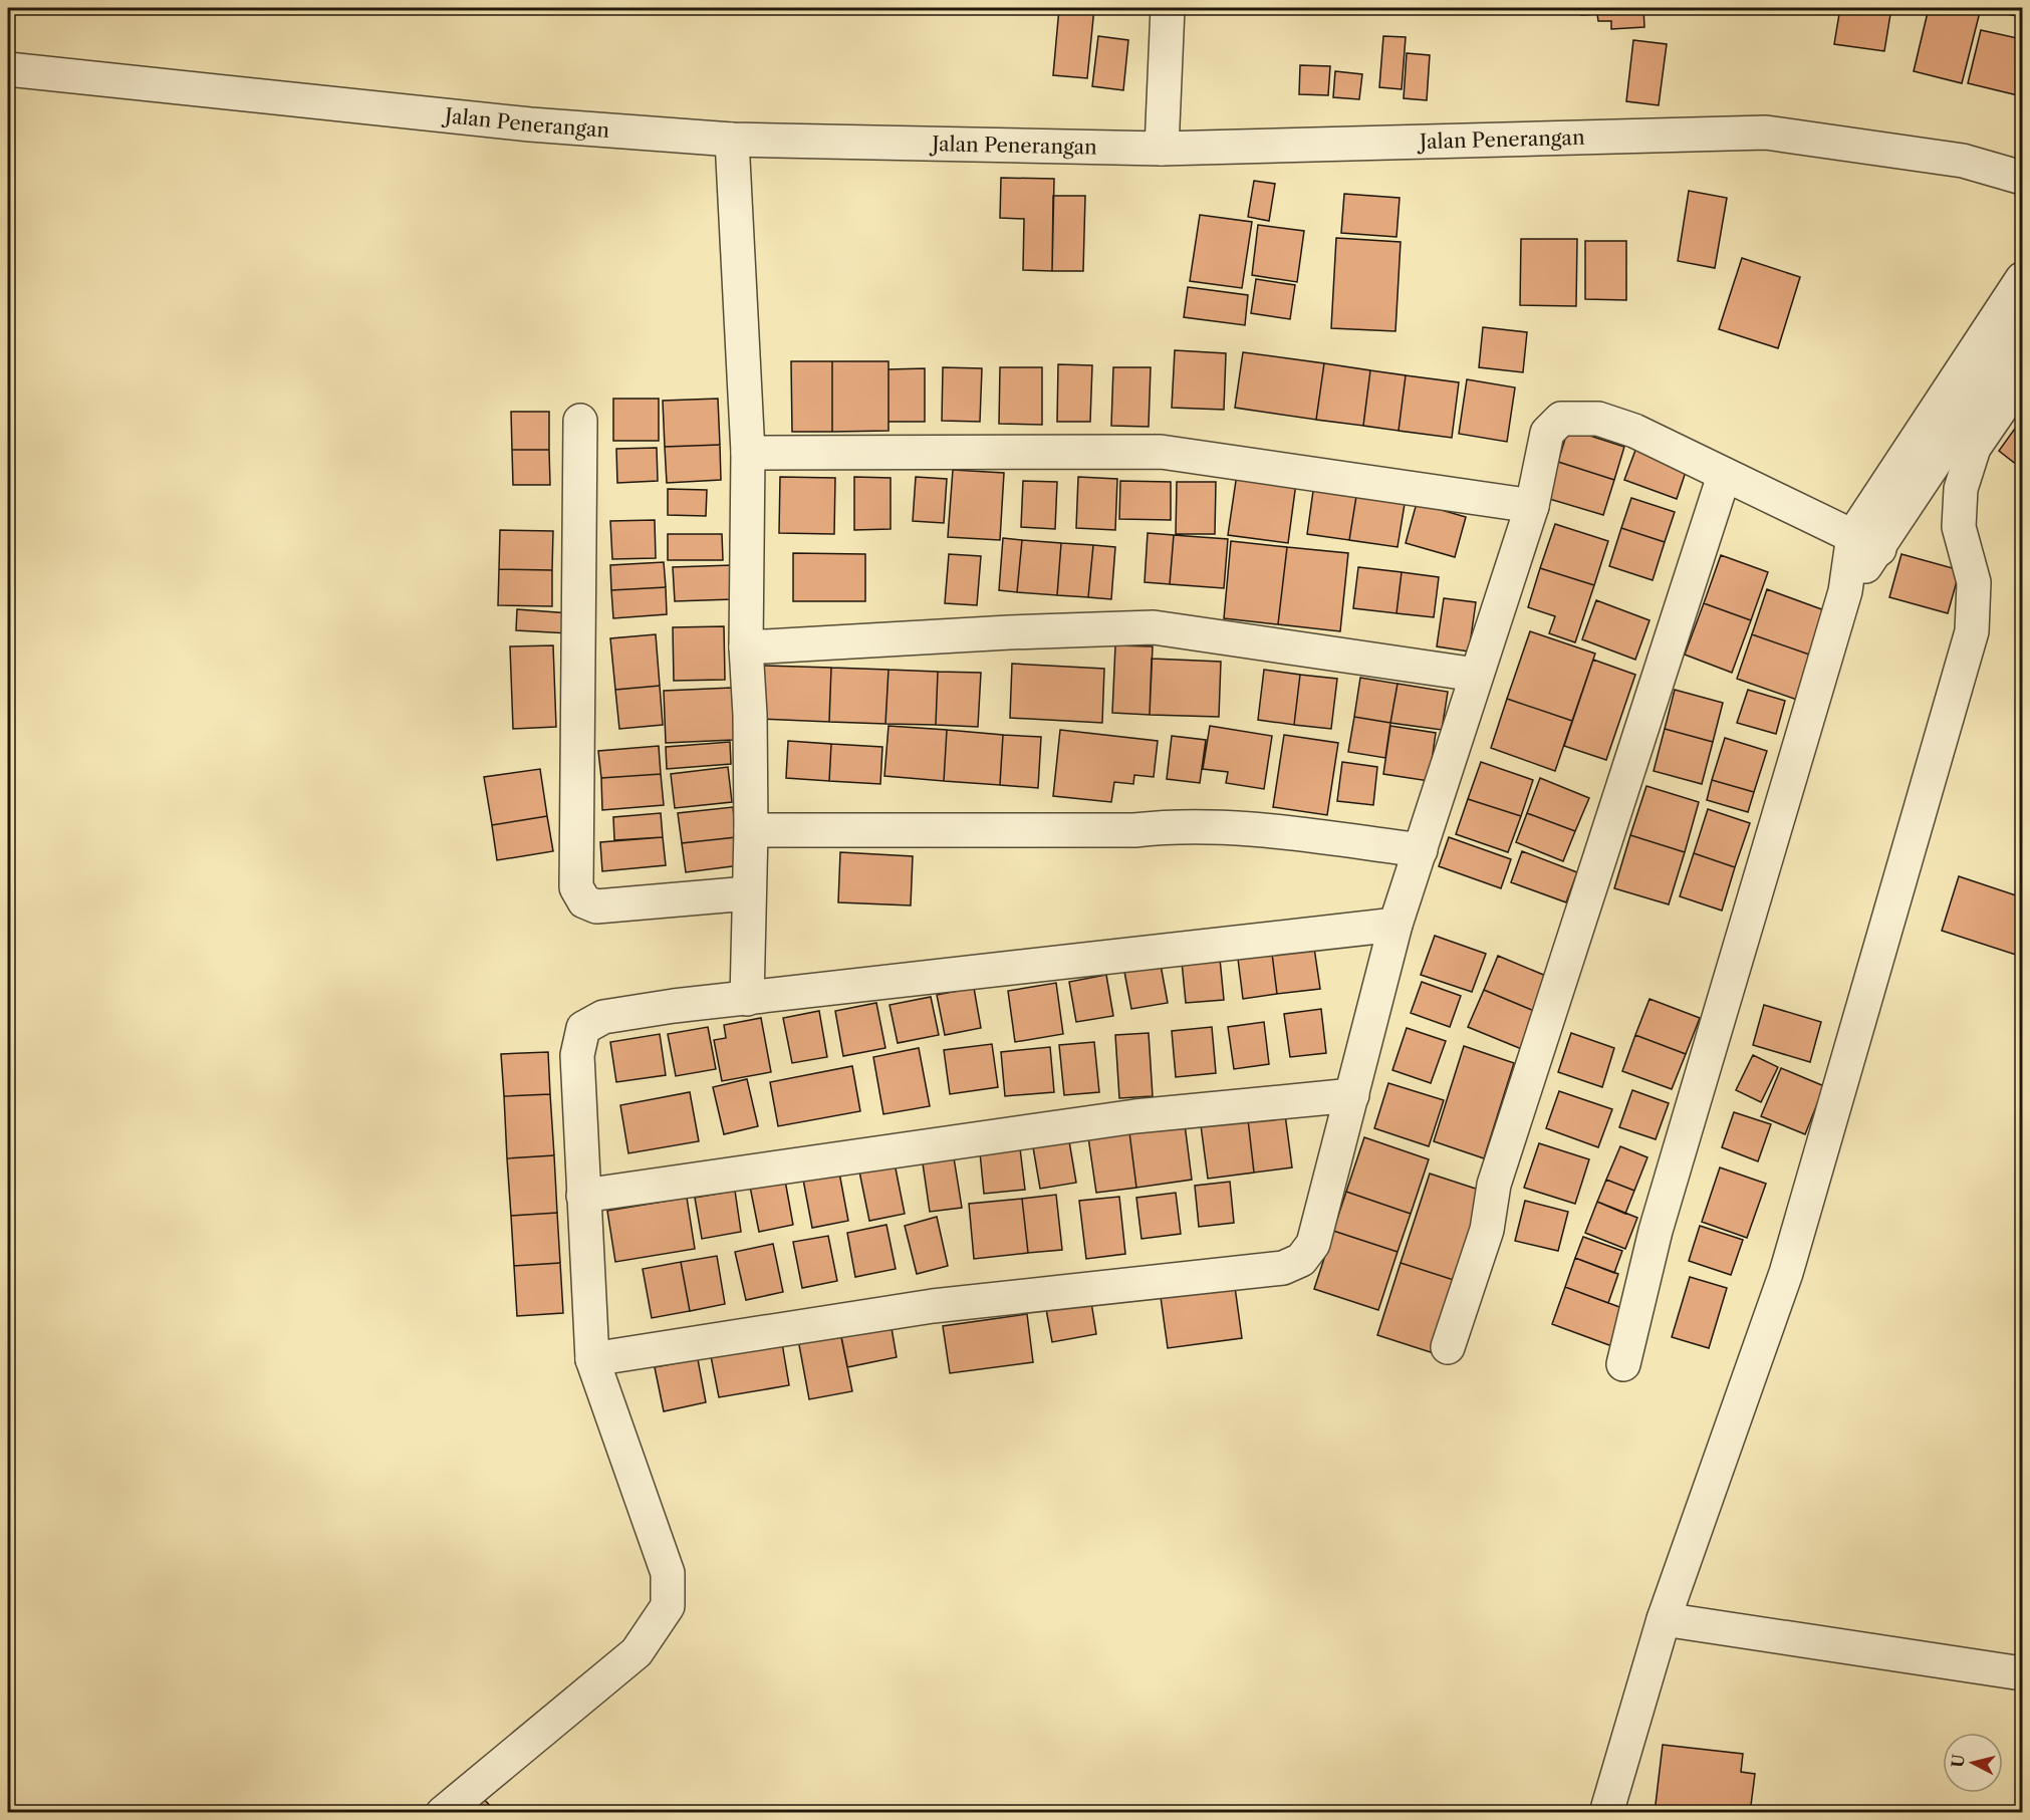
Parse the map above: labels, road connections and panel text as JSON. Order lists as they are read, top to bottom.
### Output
{
  "streets": {
    "street": ["Jalan Penerangan"]
  },
  "north": "left"
}
